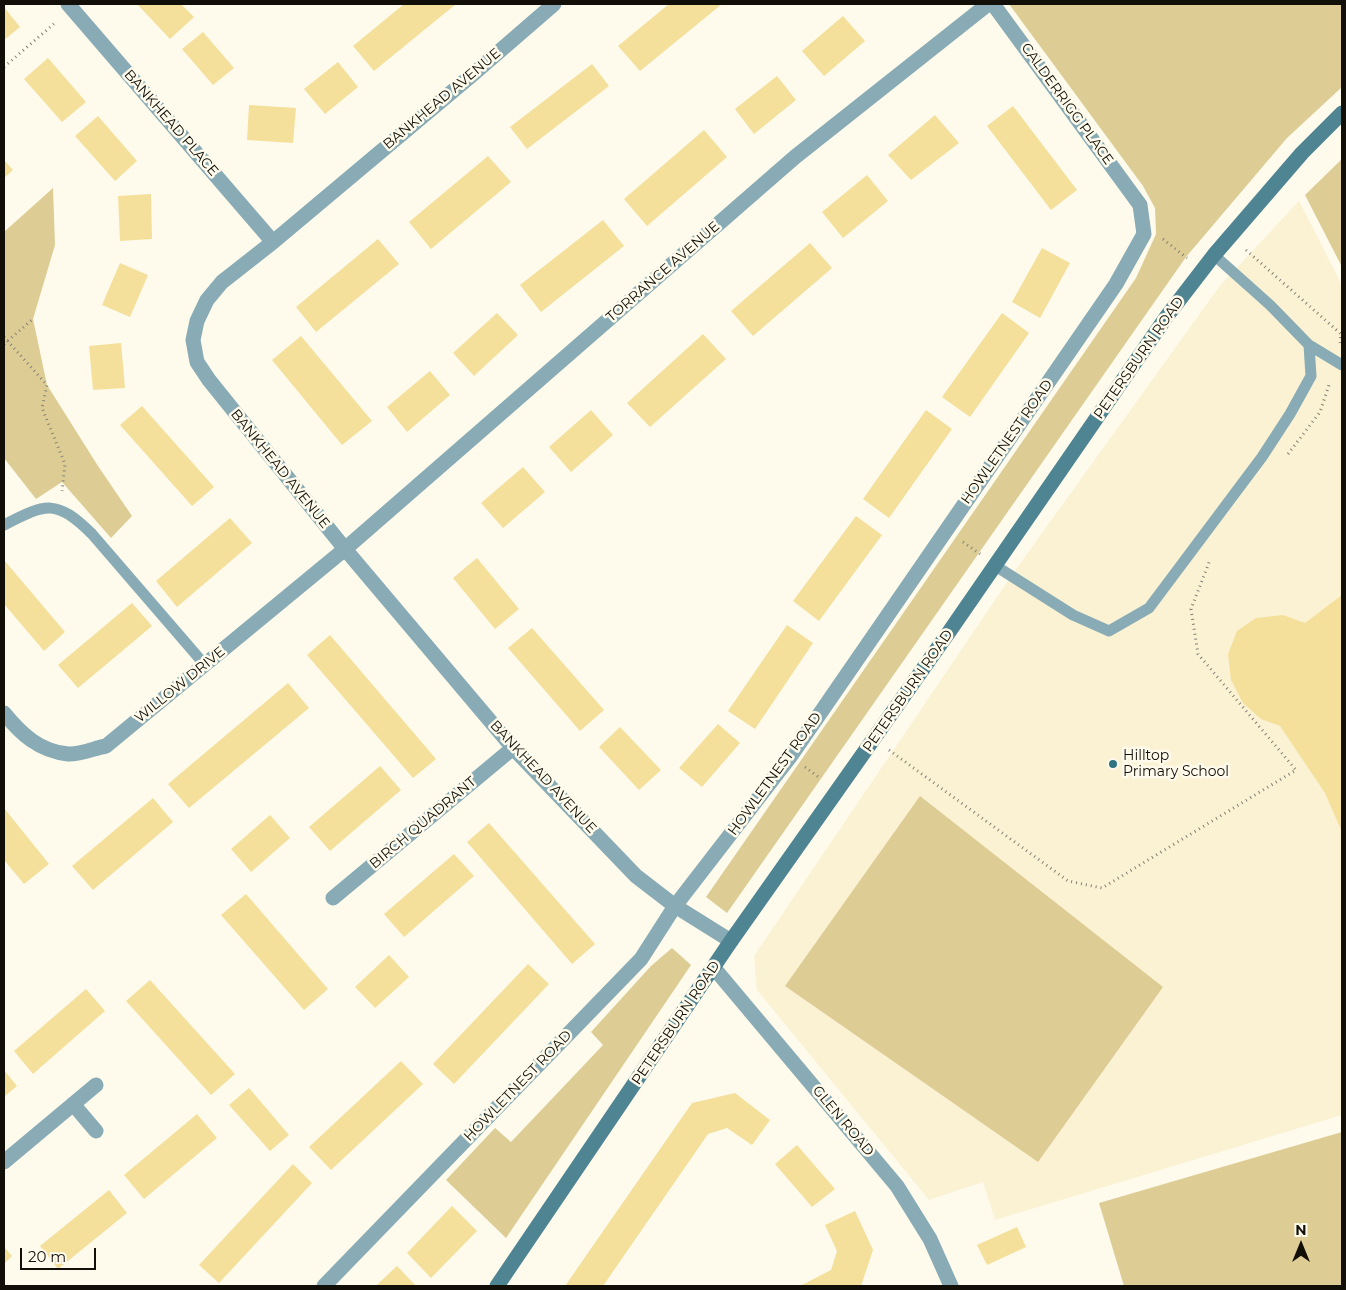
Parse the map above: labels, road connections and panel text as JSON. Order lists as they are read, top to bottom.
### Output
{
  "streets": {
    "main road": ["PETERSBURN ROAD"],
    "street": [
      "BANKHEAD AVENUE",
      "CALDERRIGG PLACE",
      "BANKHEAD PLACE",
      "TORRANCE AVENUE",
      "HOWLETNEST ROAD",
      "WILLOW DRIVE",
      "BIRCH QUADRANT",
      "GLEN ROAD"
    ]
  },
  "crossings": [
    ["BANKHEAD AVENUE", "BANKHEAD PLACE"],
    ["BANKHEAD AVENUE", "TORRANCE AVENUE"],
    ["BANKHEAD AVENUE", "PETERSBURN ROAD"],
    ["BANKHEAD AVENUE", "HOWLETNEST ROAD"],
    ["BANKHEAD AVENUE", "WILLOW DRIVE"],
    ["BANKHEAD AVENUE", "BIRCH QUADRANT"],
    ["CALDERRIGG PLACE", "HOWLETNEST ROAD"],
    ["TORRANCE AVENUE", "WILLOW DRIVE"],
    ["PETERSBURN ROAD", "GLEN ROAD"]
  ],
  "places": ["Hilltop Primary School"],
  "scale_bar": "20 m",
  "north": "top"
}
